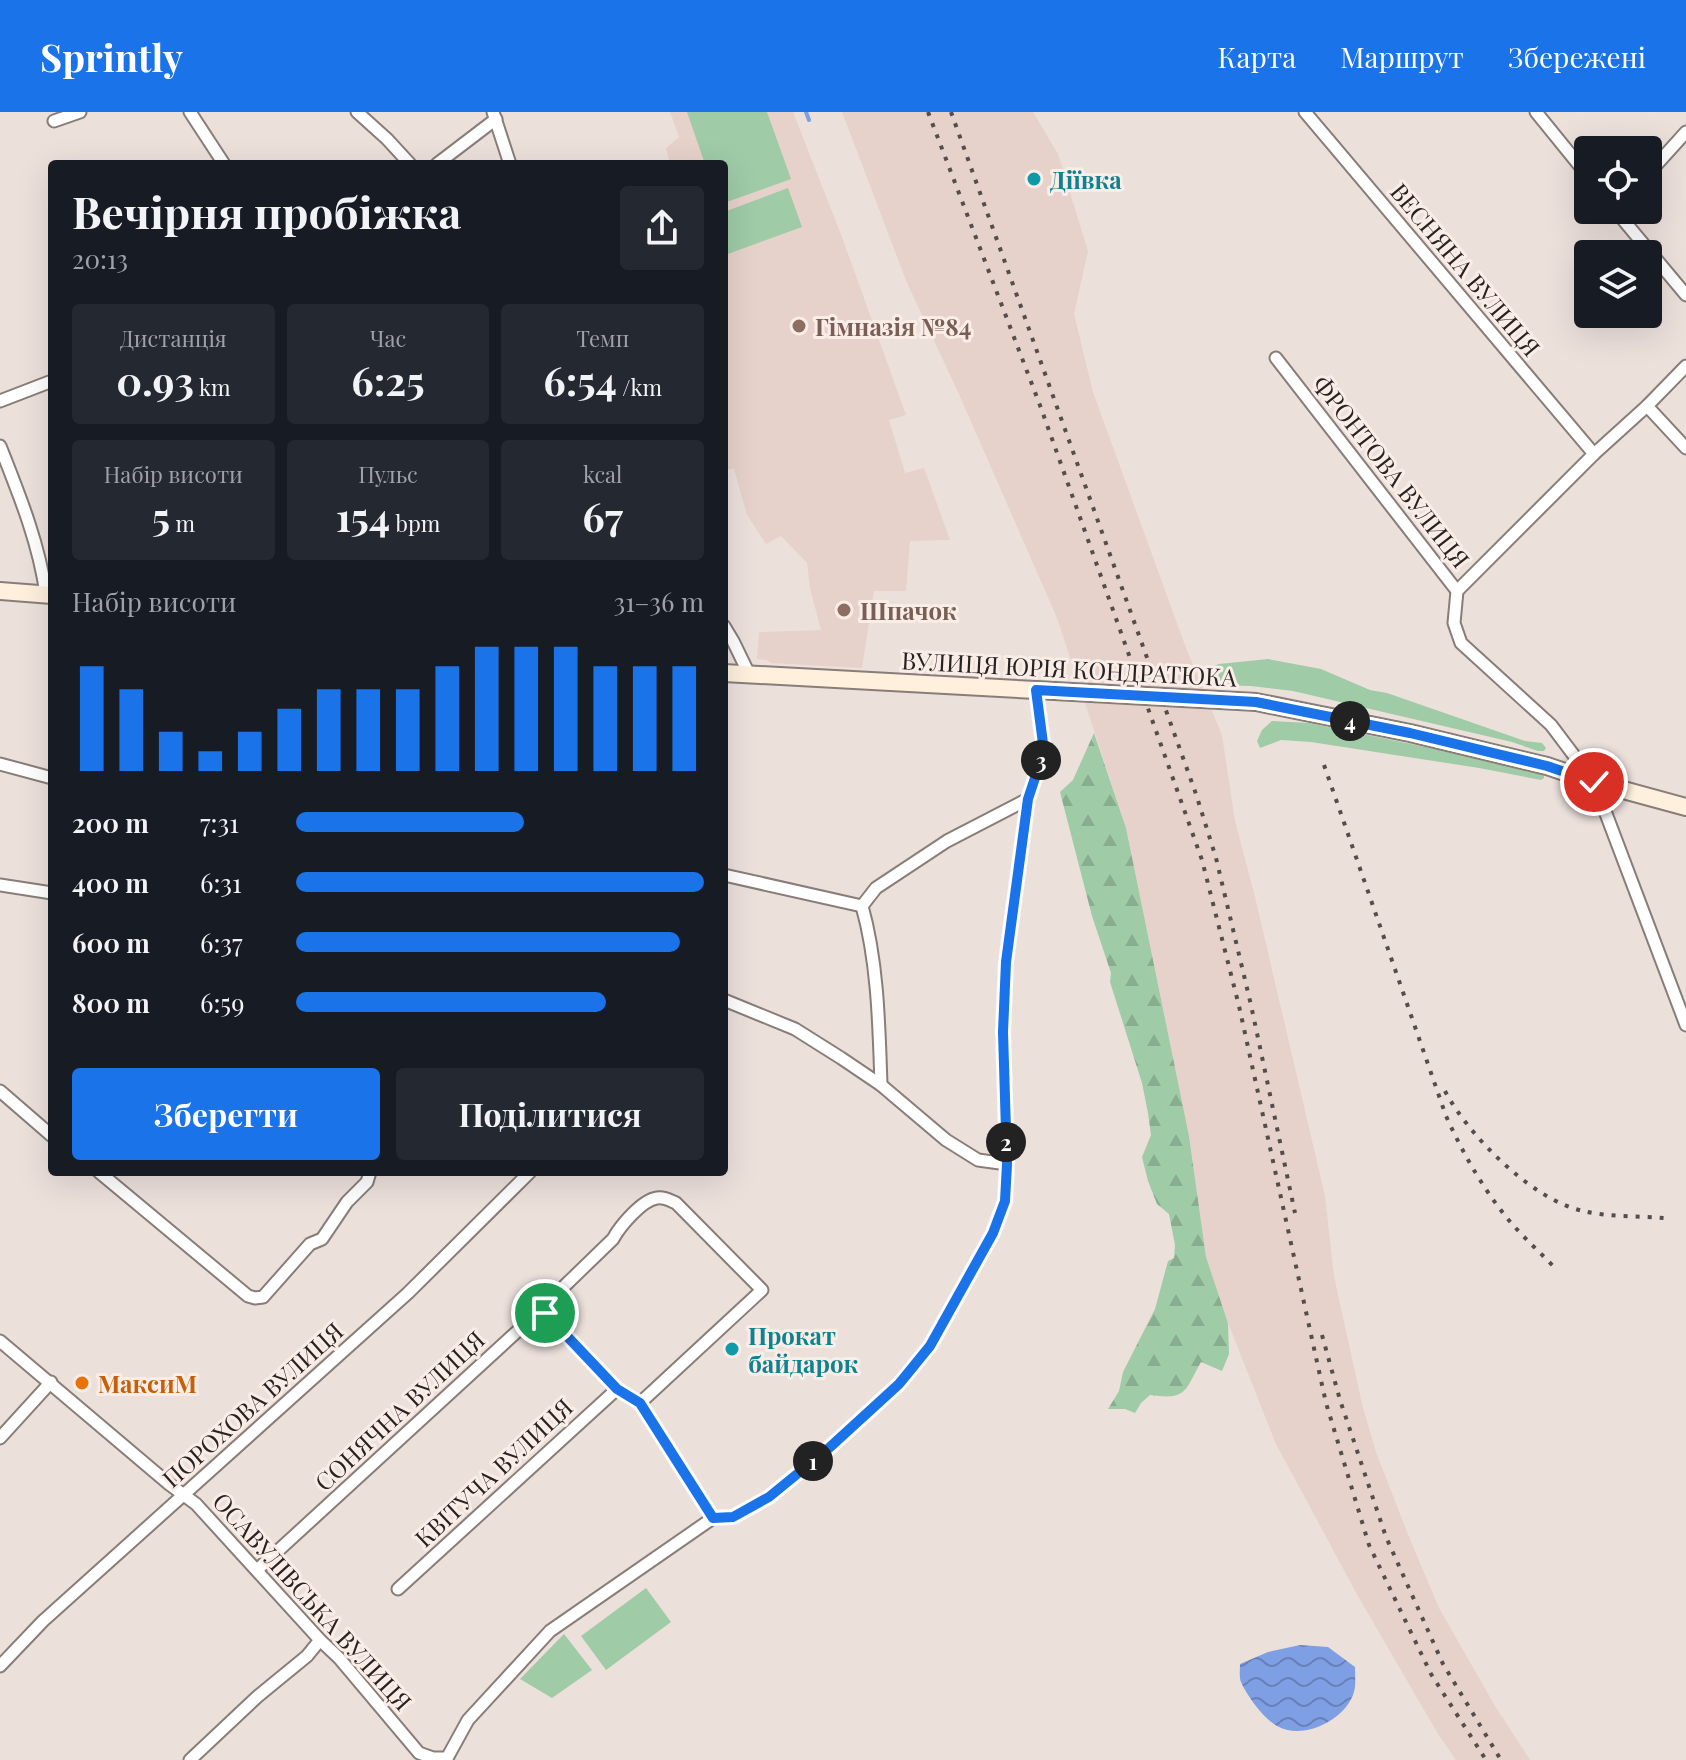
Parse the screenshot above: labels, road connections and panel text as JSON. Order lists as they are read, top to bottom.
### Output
{
  "streets": {
    "street": [
      "ВЕСНЯНА ВУЛИЦЯ",
      "ФРОНТОВА ВУЛИЦЯ",
      "ВУЛИЦЯ ЮРІЯ КОНДРАТЮКА",
      "ПОРОХОВА ВУЛИЦЯ",
      "СОНЯЧНА ВУЛИЦЯ",
      "КВІТУЧА ВУЛИЦЯ",
      "ОСАВУЛІВСЬКА ВУЛИЦЯ"
    ]
  },
  "crossings": [
    ["ФРОНТОВА ВУЛИЦЯ", "ВУЛИЦЯ ЮРІЯ КОНДРАТЮКА"],
    ["ПОРОХОВА ВУЛИЦЯ", "ОСАВУЛІВСЬКА ВУЛИЦЯ"],
    ["СОНЯЧНА ВУЛИЦЯ", "ОСАВУЛІВСЬКА ВУЛИЦЯ"]
  ],
  "places": [
    "Діївка",
    "Гімназія №84",
    "Шпачок",
    "Прокат байдарок",
    "МаксиМ"
  ],
  "page": {
    "header": "Sprintly",
    "nav": ["Карта", "Маршрут", "Збережені"],
    "heading": ["Вечірня пробіжка", "20:13"],
    "stats": [
      ["Дистанція", "0.93 km"],
      ["Час", "6:25"],
      ["Темп", "6:54 /km"],
      ["Набір висоти", "5 m"],
      ["Пульс", "154 bpm"],
      ["kcal", "67"]
    ],
    "chart": ["Набір висоти", "31–36 m"],
    "pins": [
      "4",
      "3",
      "2",
      "1"
    ],
    "list": [
      {
        "name": "200 m",
        "note": "7:31"
      },
      {
        "name": "400 m",
        "note": "6:31"
      },
      {
        "name": "600 m",
        "note": "6:37"
      },
      {
        "name": "800 m",
        "note": "6:59"
      }
    ],
    "buttons": ["Зберегти", "Поділитися"]
  }
}
